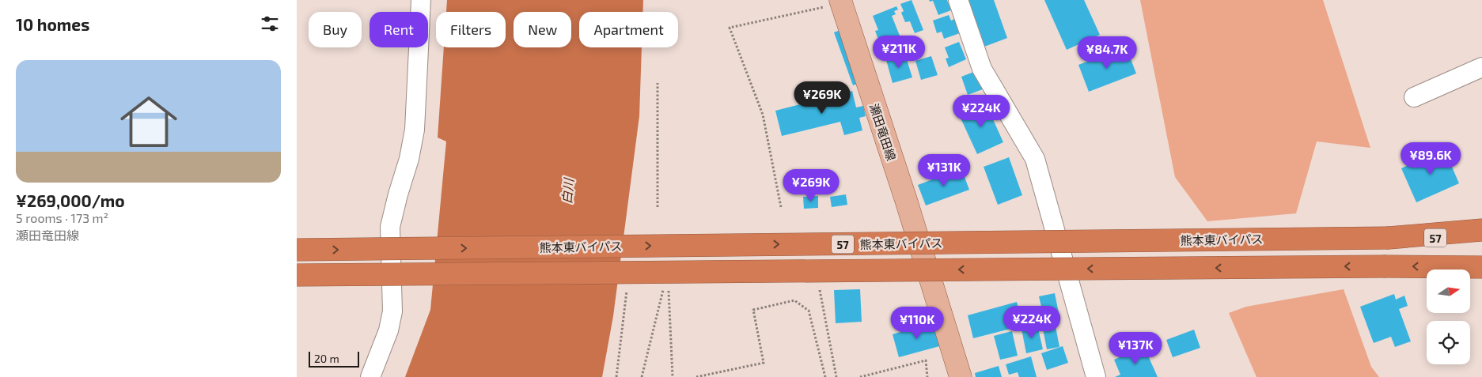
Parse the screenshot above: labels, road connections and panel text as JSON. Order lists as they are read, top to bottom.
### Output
{
  "streets": {
    "highway": ["57", "熊本東バイパス"],
    "main road": ["瀬田竜田線"]
  },
  "water": ["白川"],
  "scale_bar": "20 m",
  "north": "right",
  "page": {
    "heading": "10 homes",
    "chip": [
      "Buy",
      "Rent",
      "Filters",
      "New",
      "Apartment"
    ],
    "price": [
      "¥211K",
      "¥84.7K",
      "¥269K",
      "¥224K",
      "¥89.6K",
      "¥131K",
      "¥269K",
      "¥224K",
      "¥110K",
      "¥137K"
    ],
    "list": [
      {
        "name": "¥269,000/mo",
        "note": "5 rooms · 173 m² · 瀬田竜田線"
      }
    ],
    "scale": "20 m"
  }
}
